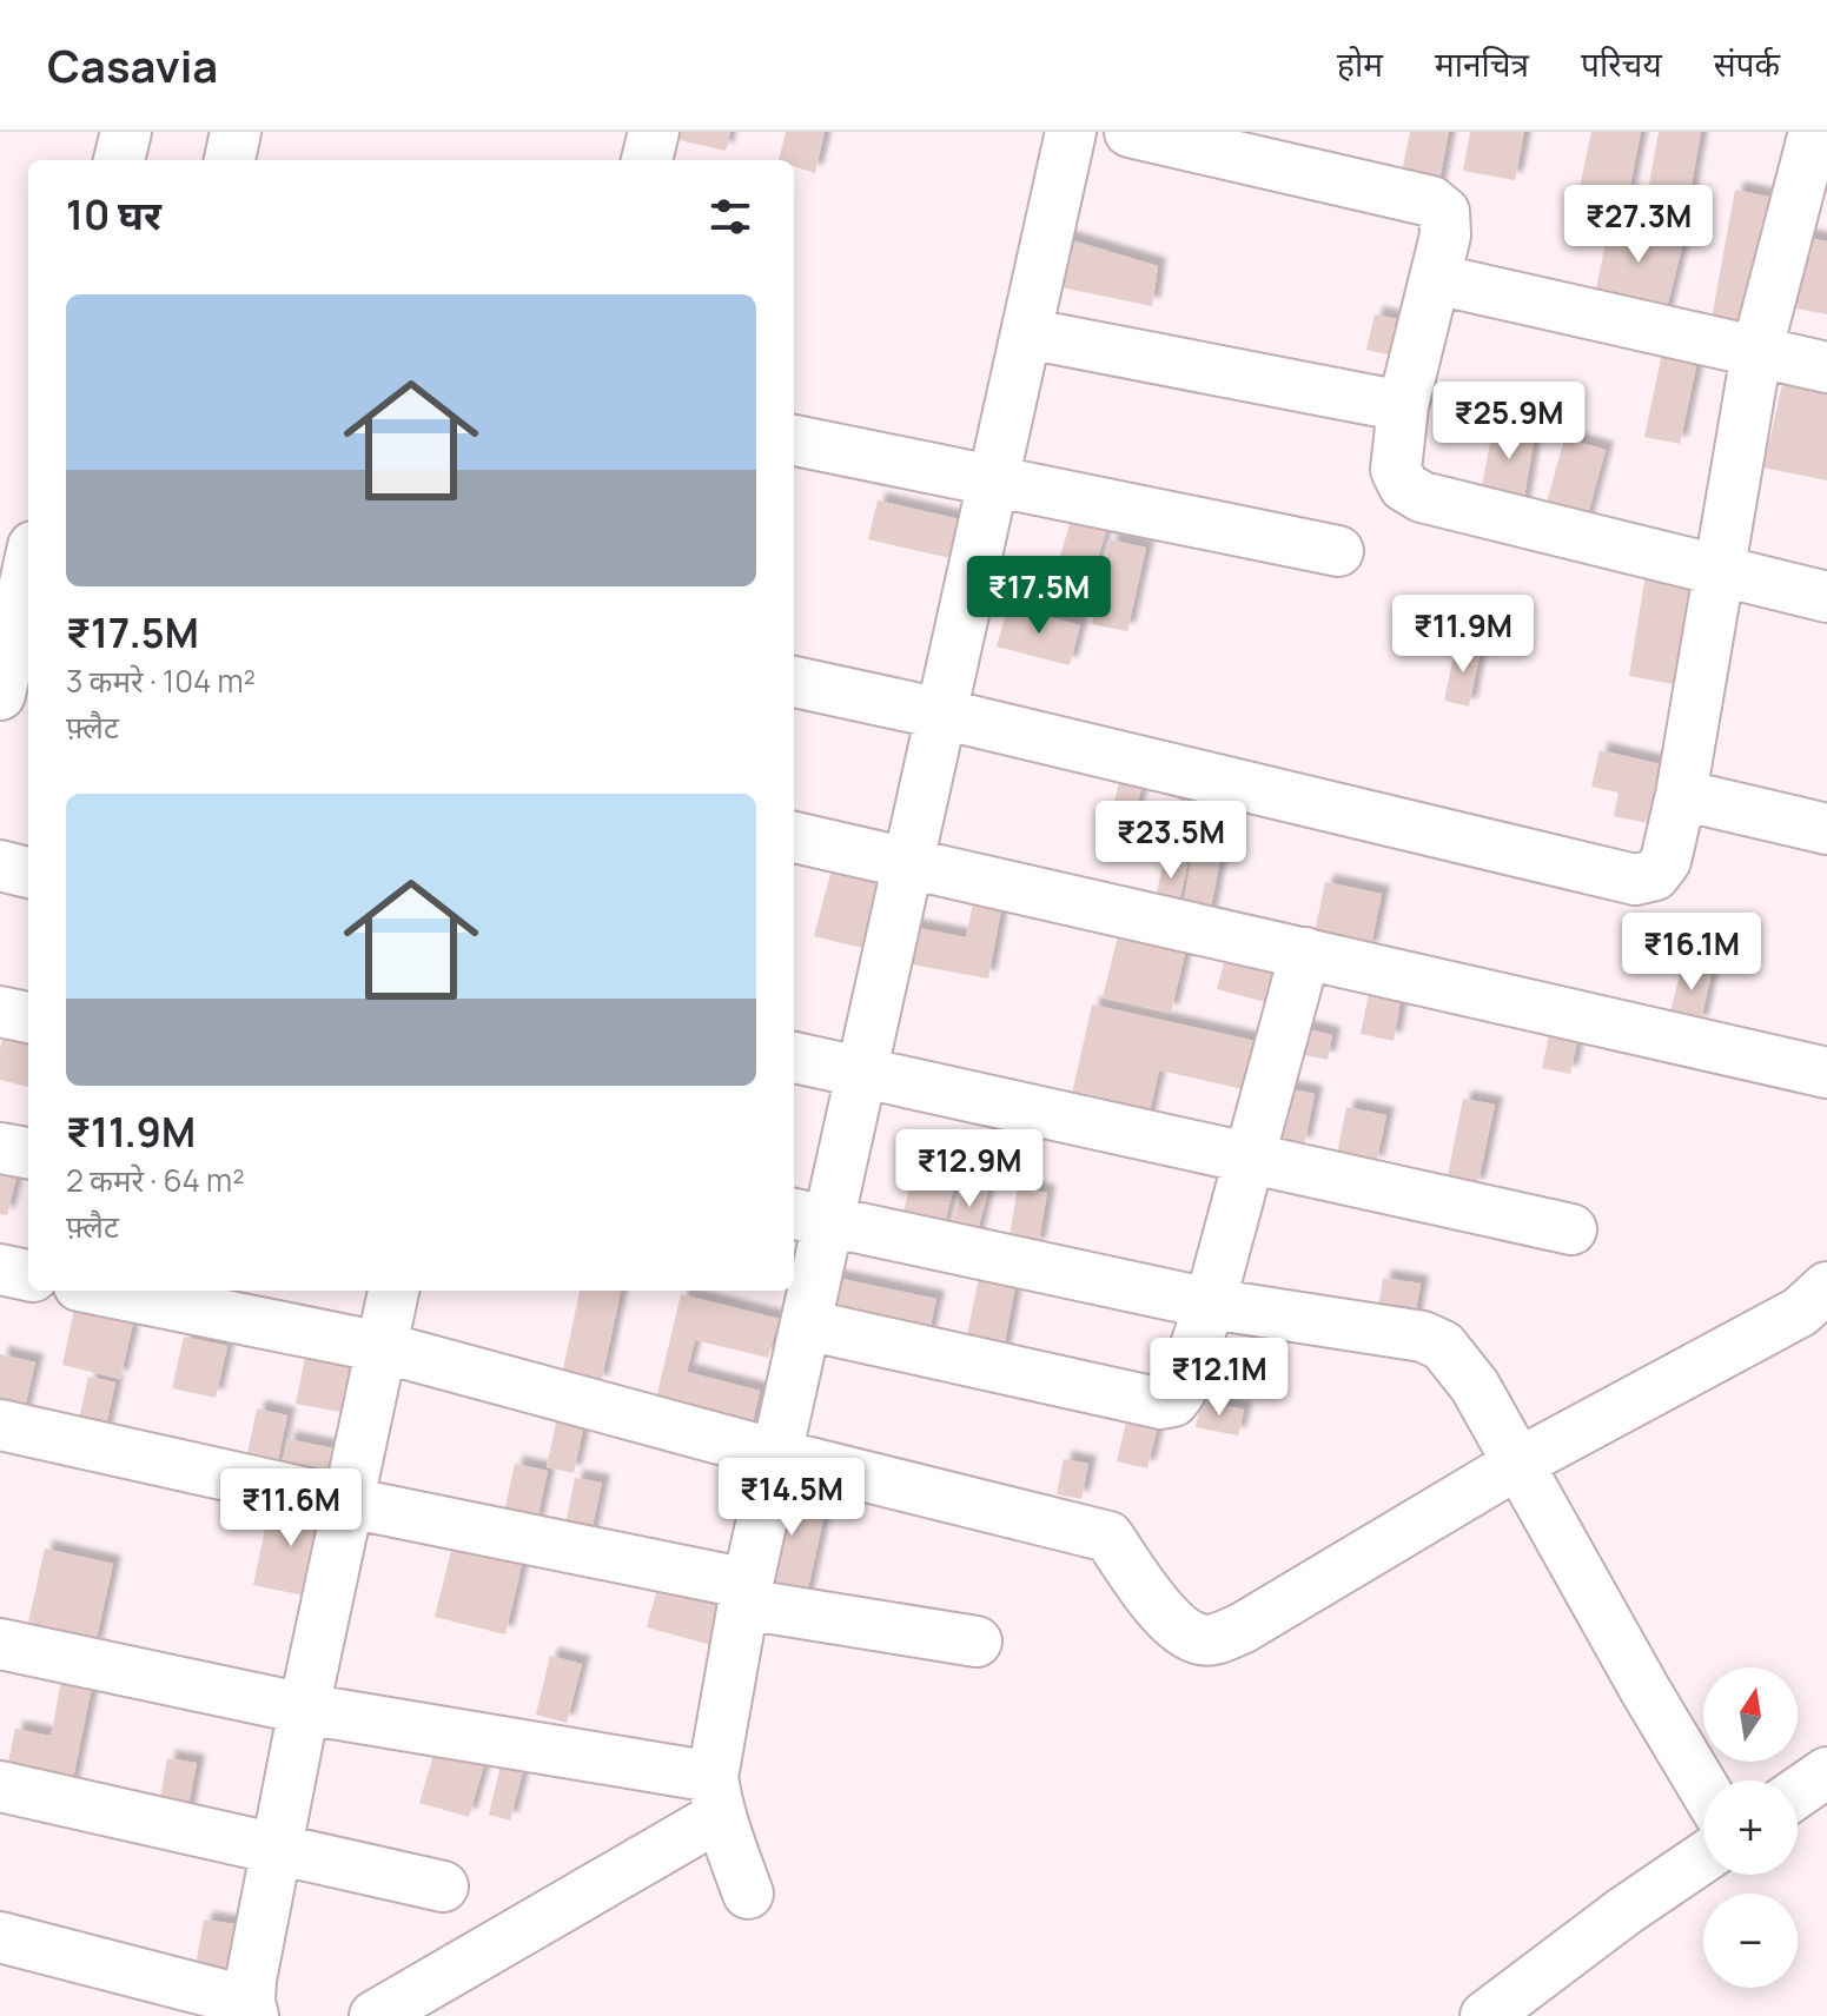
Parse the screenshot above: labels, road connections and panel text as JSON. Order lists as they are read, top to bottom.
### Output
{
  "north": "top",
  "page": {
    "header": "Casavia",
    "nav": [
      "होम",
      "मानचित्र",
      "परिचय",
      "संपर्क"
    ],
    "heading": "10 घर",
    "price": [
      "₹27.3M",
      "₹25.9M",
      "₹17.5M",
      "₹11.9M",
      "₹23.5M",
      "₹16.1M",
      "₹12.9M",
      "₹12.1M",
      "₹14.5M",
      "₹11.6M"
    ],
    "list": [
      {
        "name": "₹17.5M",
        "note": "3 कमरे · 104 m² · फ़्लैट"
      },
      {
        "name": "₹11.9M",
        "note": "2 कमरे · 64 m² · फ़्लैट"
      }
    ],
    "map_buttons": ["+", "−"]
  }
}
